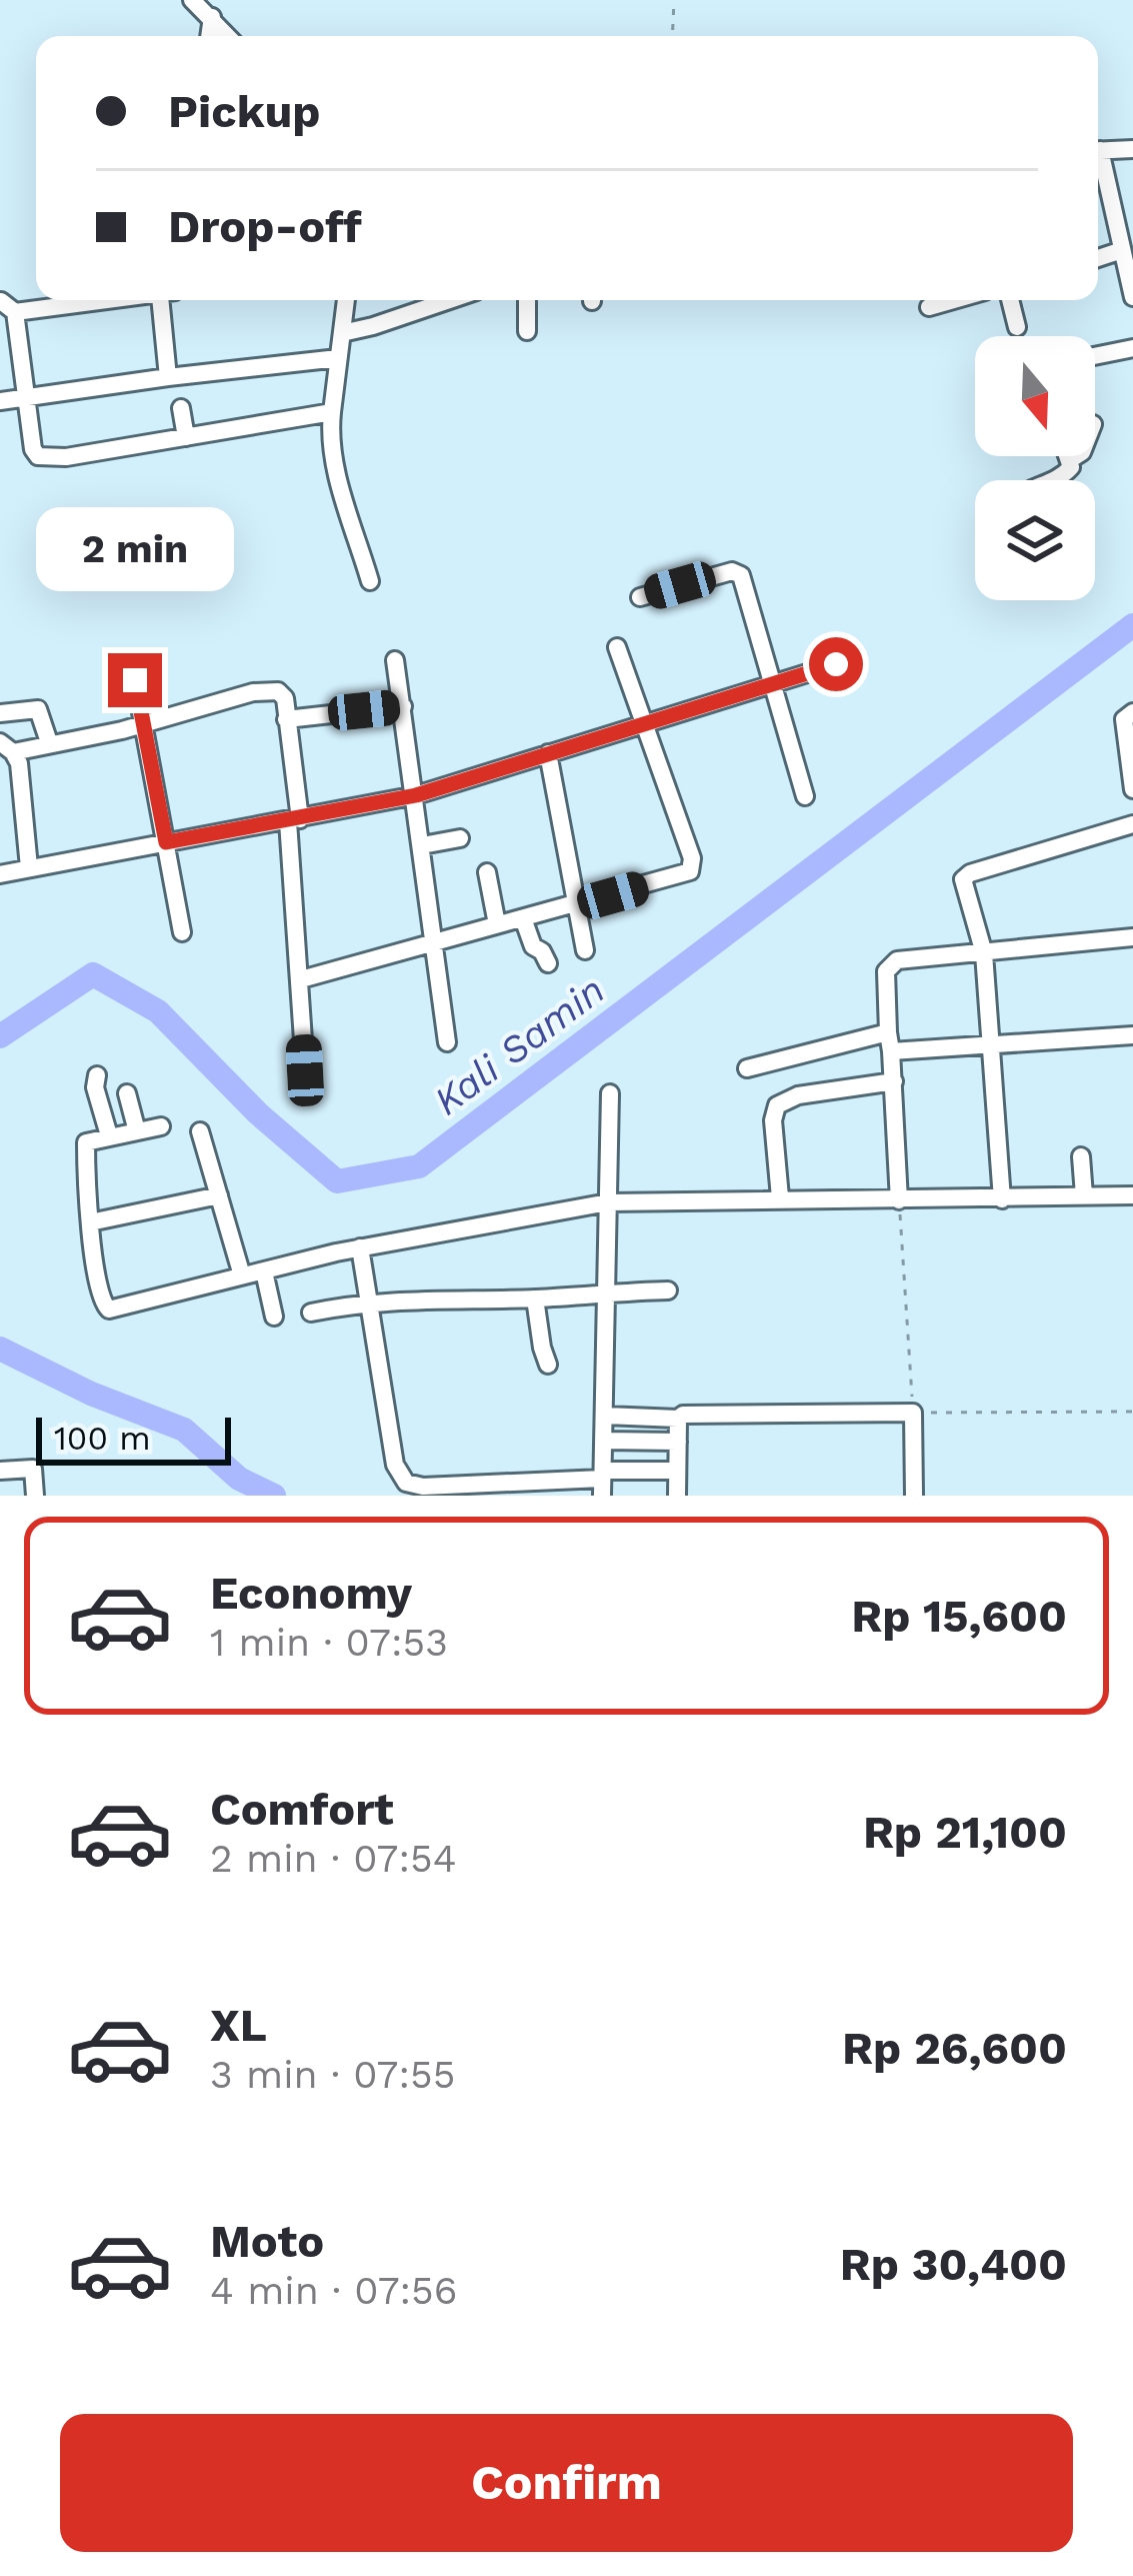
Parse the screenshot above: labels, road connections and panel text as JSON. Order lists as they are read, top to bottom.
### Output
{
  "water": ["Kali Samin"],
  "scale_bar": "100 m",
  "north": "bottom",
  "page": {
    "banner": ["Pickup", "Drop-off"],
    "bubble": "2 min",
    "scale": "100 m",
    "list": [
      {
        "name": "Economy",
        "note": "1 min · 07:53",
        "value": "Rp 15,600"
      },
      {
        "name": "Comfort",
        "note": "2 min · 07:54",
        "value": "Rp 21,100"
      },
      {
        "name": "XL",
        "note": "3 min · 07:55",
        "value": "Rp 26,600"
      },
      {
        "name": "Moto",
        "note": "4 min · 07:56",
        "value": "Rp 30,400"
      }
    ],
    "buttons": "Confirm"
  }
}
